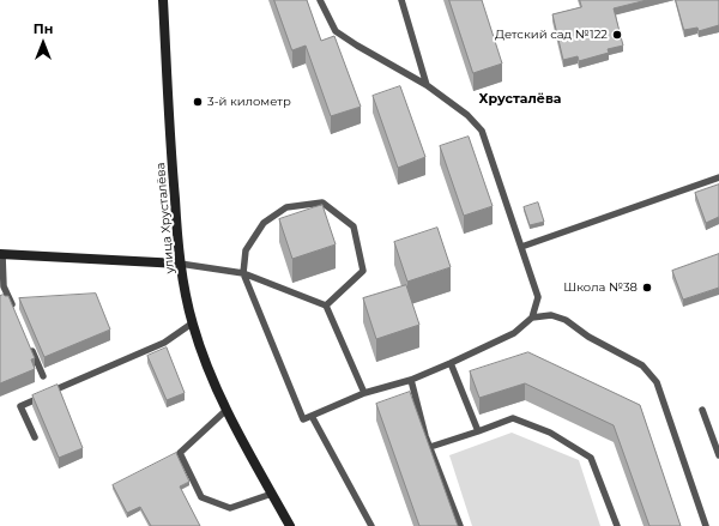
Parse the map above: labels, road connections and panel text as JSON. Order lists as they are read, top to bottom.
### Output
{
  "streets": {
    "main road": ["улица Хрусталёва"]
  },
  "districts": ["Хрусталёва"],
  "places": ["Детский сад №122", "3-й километр", "Школа №38"],
  "north": "top"
}
